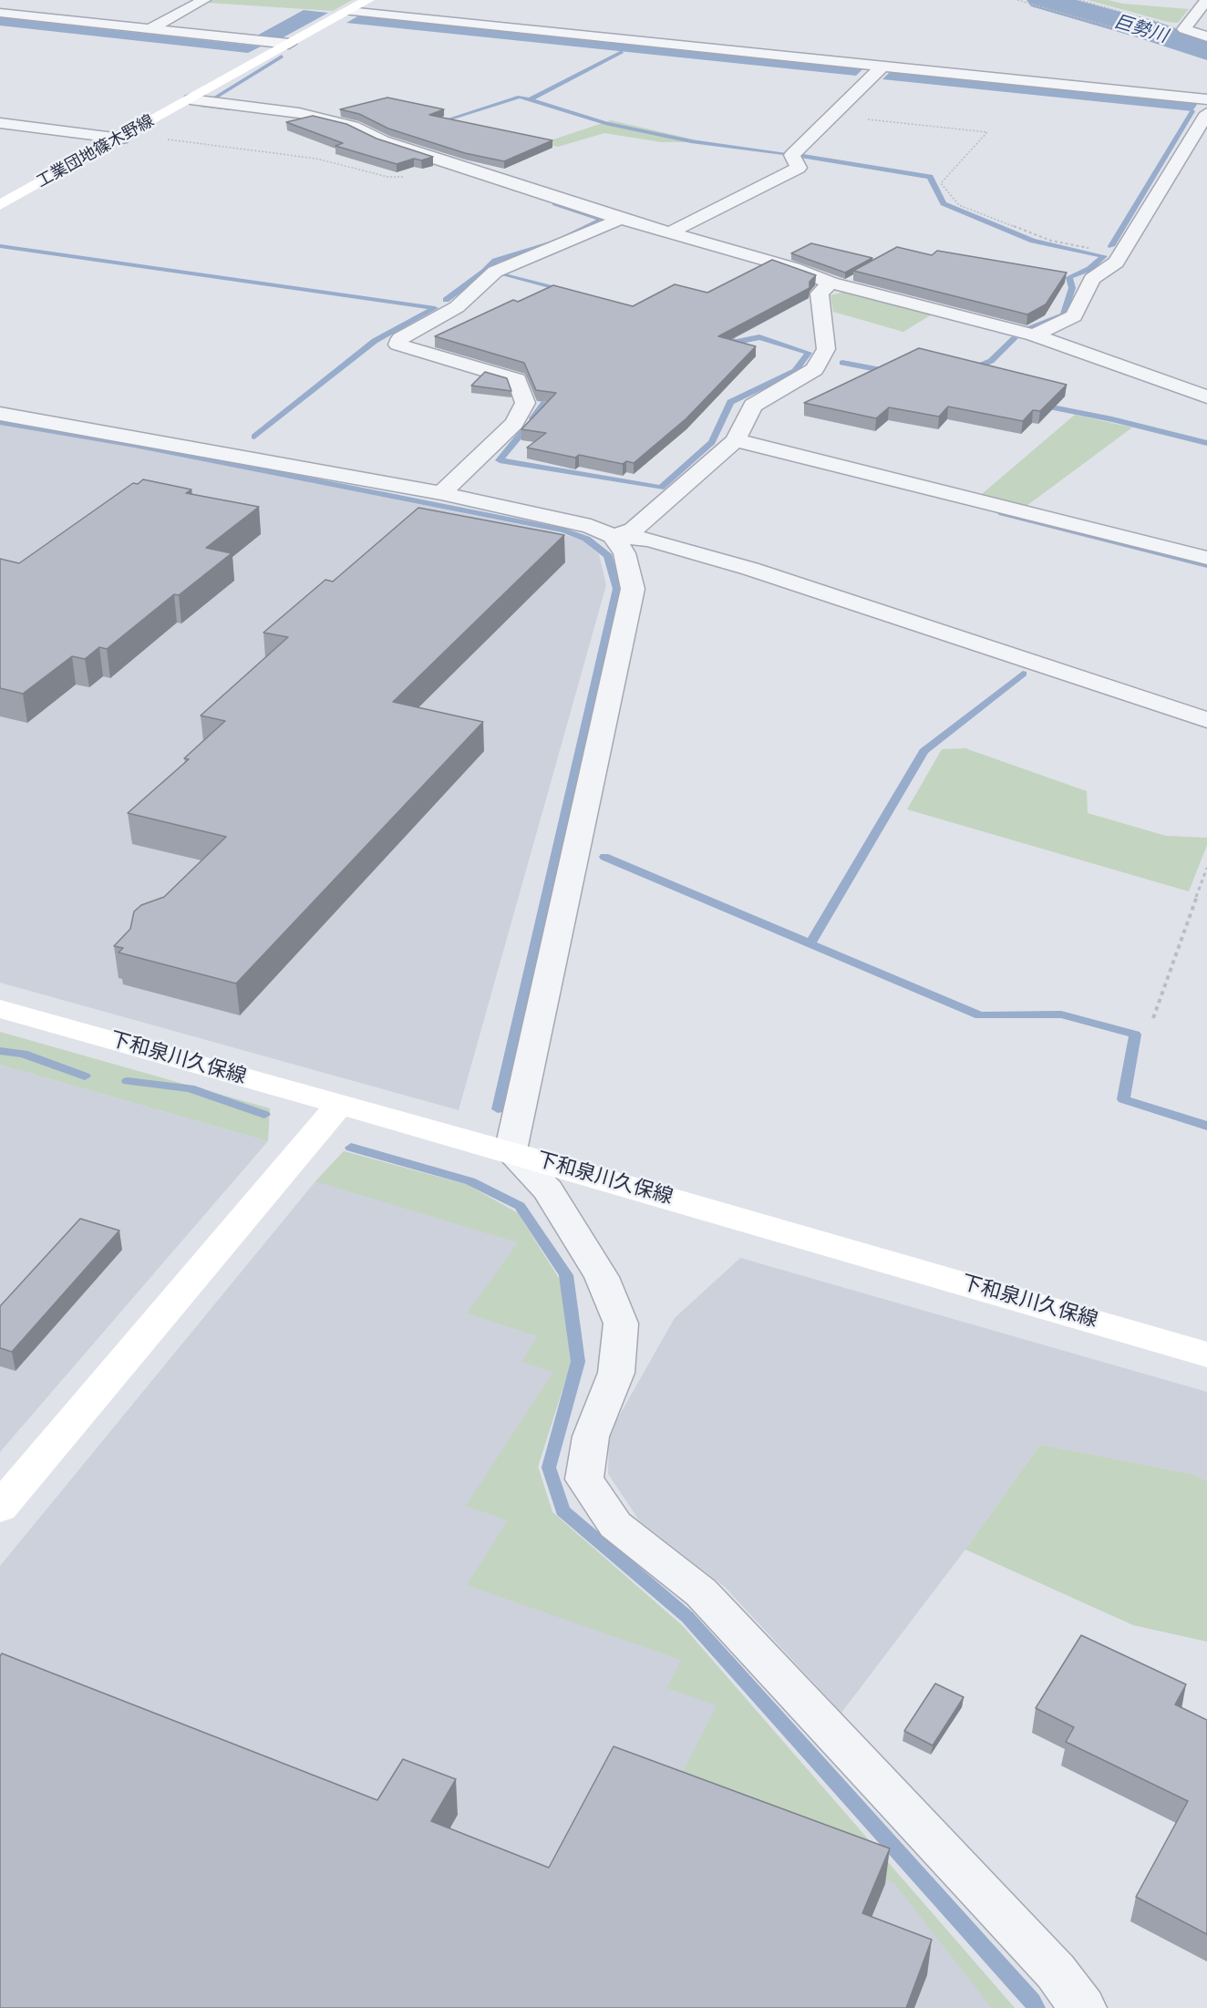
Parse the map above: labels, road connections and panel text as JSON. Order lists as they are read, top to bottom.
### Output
{
  "streets": {
    "street": ["工業団地篠木野線", "下和泉川久保線"]
  },
  "water": ["巨勢川"]
}
